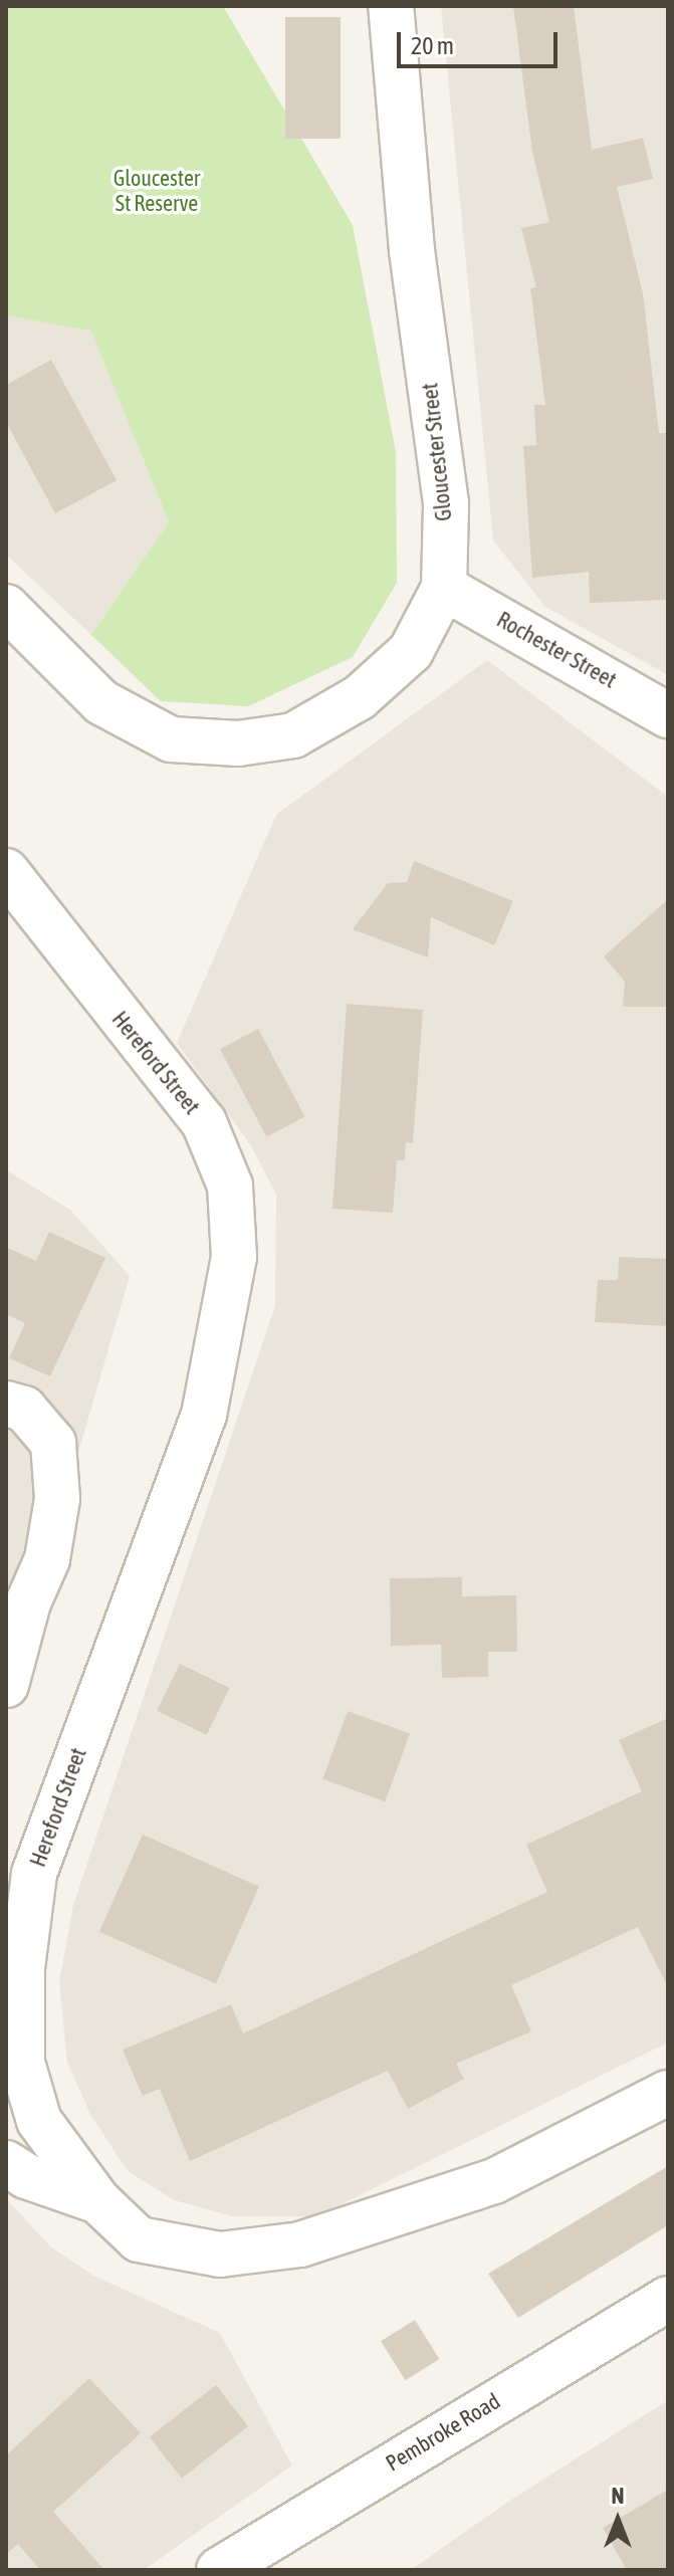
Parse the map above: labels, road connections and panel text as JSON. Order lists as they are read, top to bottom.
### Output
{
  "streets": {
    "street": [
      "Gloucester Street",
      "Rochester Street",
      "Hereford Street",
      "Pembroke Road"
    ]
  },
  "crossings": [
    ["Gloucester Street", "Rochester Street"]
  ],
  "parks": ["Gloucester St Reserve"],
  "scale_bar": "20 m",
  "north": "top"
}
